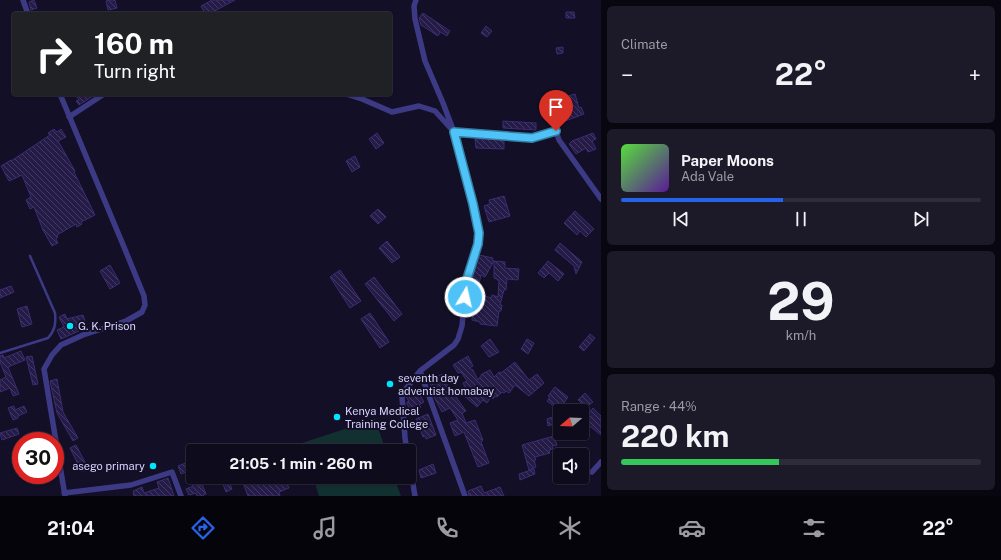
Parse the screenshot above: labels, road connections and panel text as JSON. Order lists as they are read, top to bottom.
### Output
{
  "places": [
    "G. K. Prison",
    "seventh day adventist homabay",
    "Kenya Medical Training College",
    "asego primary"
  ],
  "north": "left",
  "page": {
    "tile": [
      "Climate",
      ["29", "km/h"],
      ["Range · 44%", "220 km"]
    ],
    "turn": ["160 m", "Turn right"],
    "heat": ["−", "22°", "+"],
    "song": ["Paper Moons", "Ada Vale"],
    "limit": "30",
    "trip": "21:05 · 1 min · 260 m",
    "tabs": ["21:04", "22°"]
  }
}
